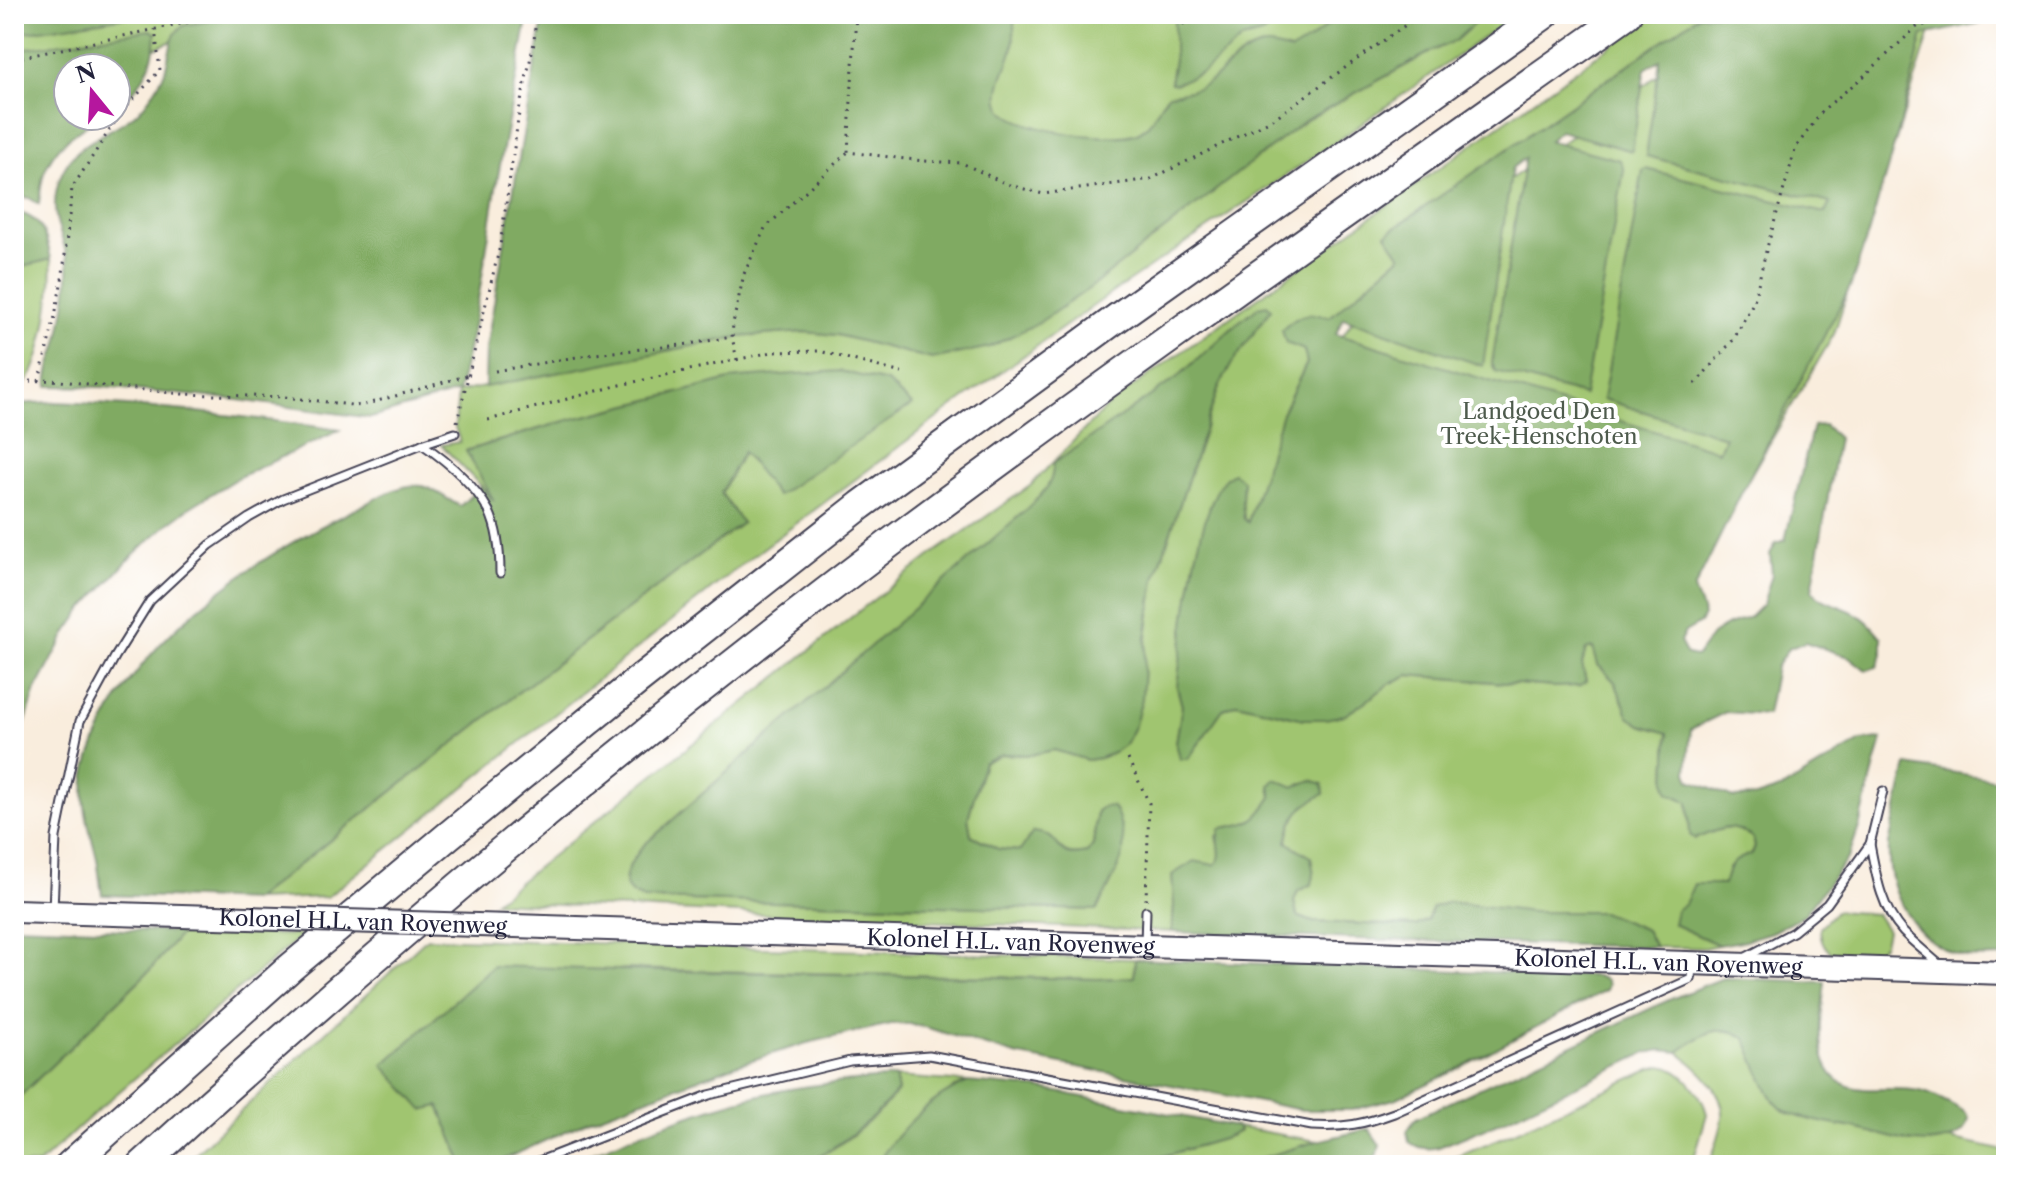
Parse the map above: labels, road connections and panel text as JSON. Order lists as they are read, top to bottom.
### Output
{
  "streets": {
    "street": ["Kolonel H.L. van Royenweg"]
  },
  "parks": ["Landgoed Den Treek-Henschoten"],
  "north": "top"
}
